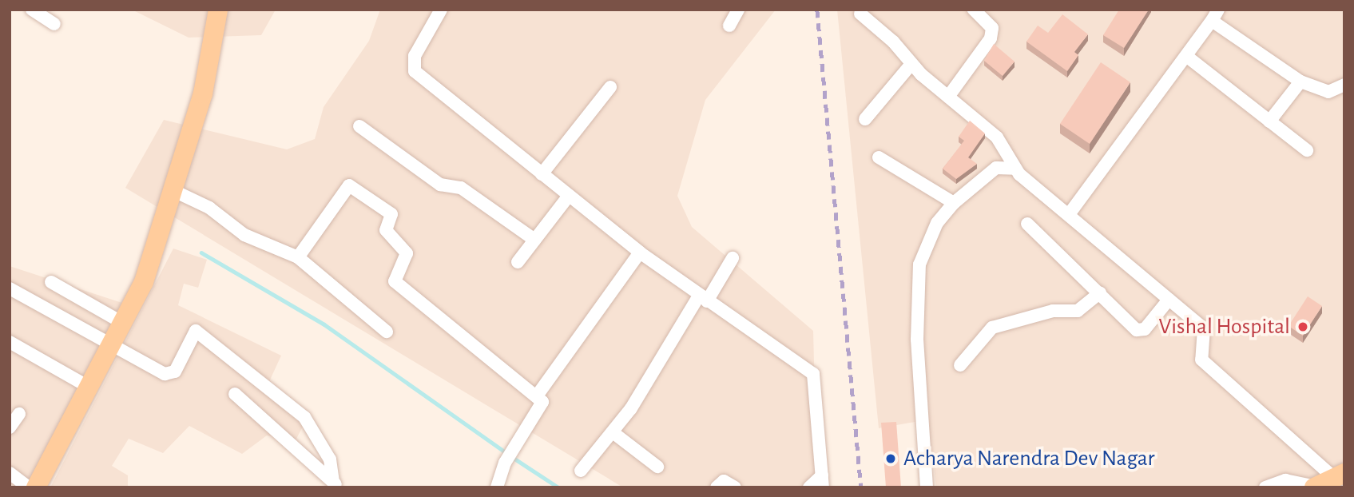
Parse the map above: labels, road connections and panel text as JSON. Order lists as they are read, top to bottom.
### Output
{
  "places": ["Vishal Hospital", "Acharya Narendra Dev Nagar"]
}
